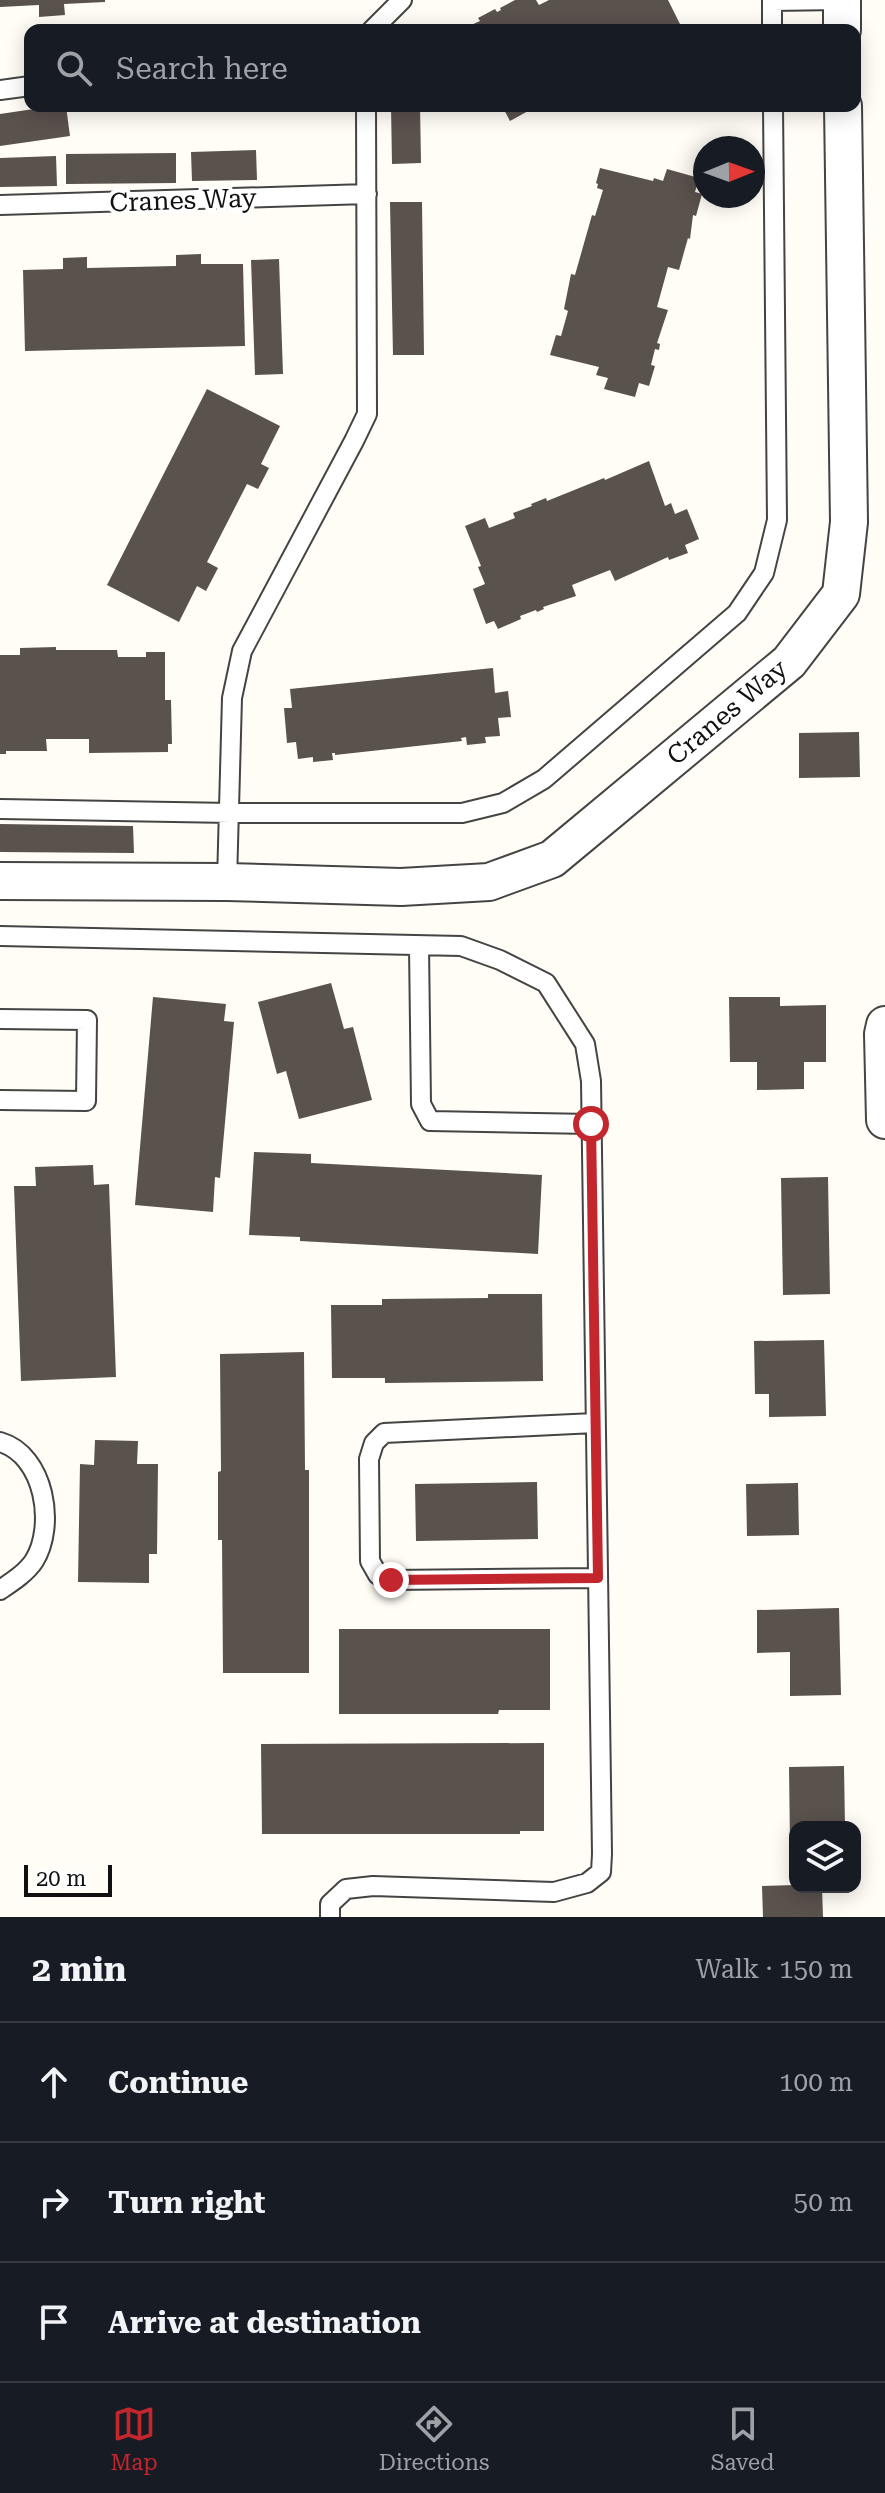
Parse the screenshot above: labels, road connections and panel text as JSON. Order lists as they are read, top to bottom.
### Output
{
  "streets": {
    "street": ["Cranes Way"]
  },
  "scale_bar": "20 m",
  "north": "right",
  "page": {
    "search": "Search here",
    "scale": "20 m",
    "heading": ["2 min", "Walk · 150 m"],
    "list": [
      ["Continue", "100 m"],
      ["Turn right", "50 m"],
      "Arrive at destination"
    ],
    "nav": ["Map", "Directions", "Saved"]
  }
}
